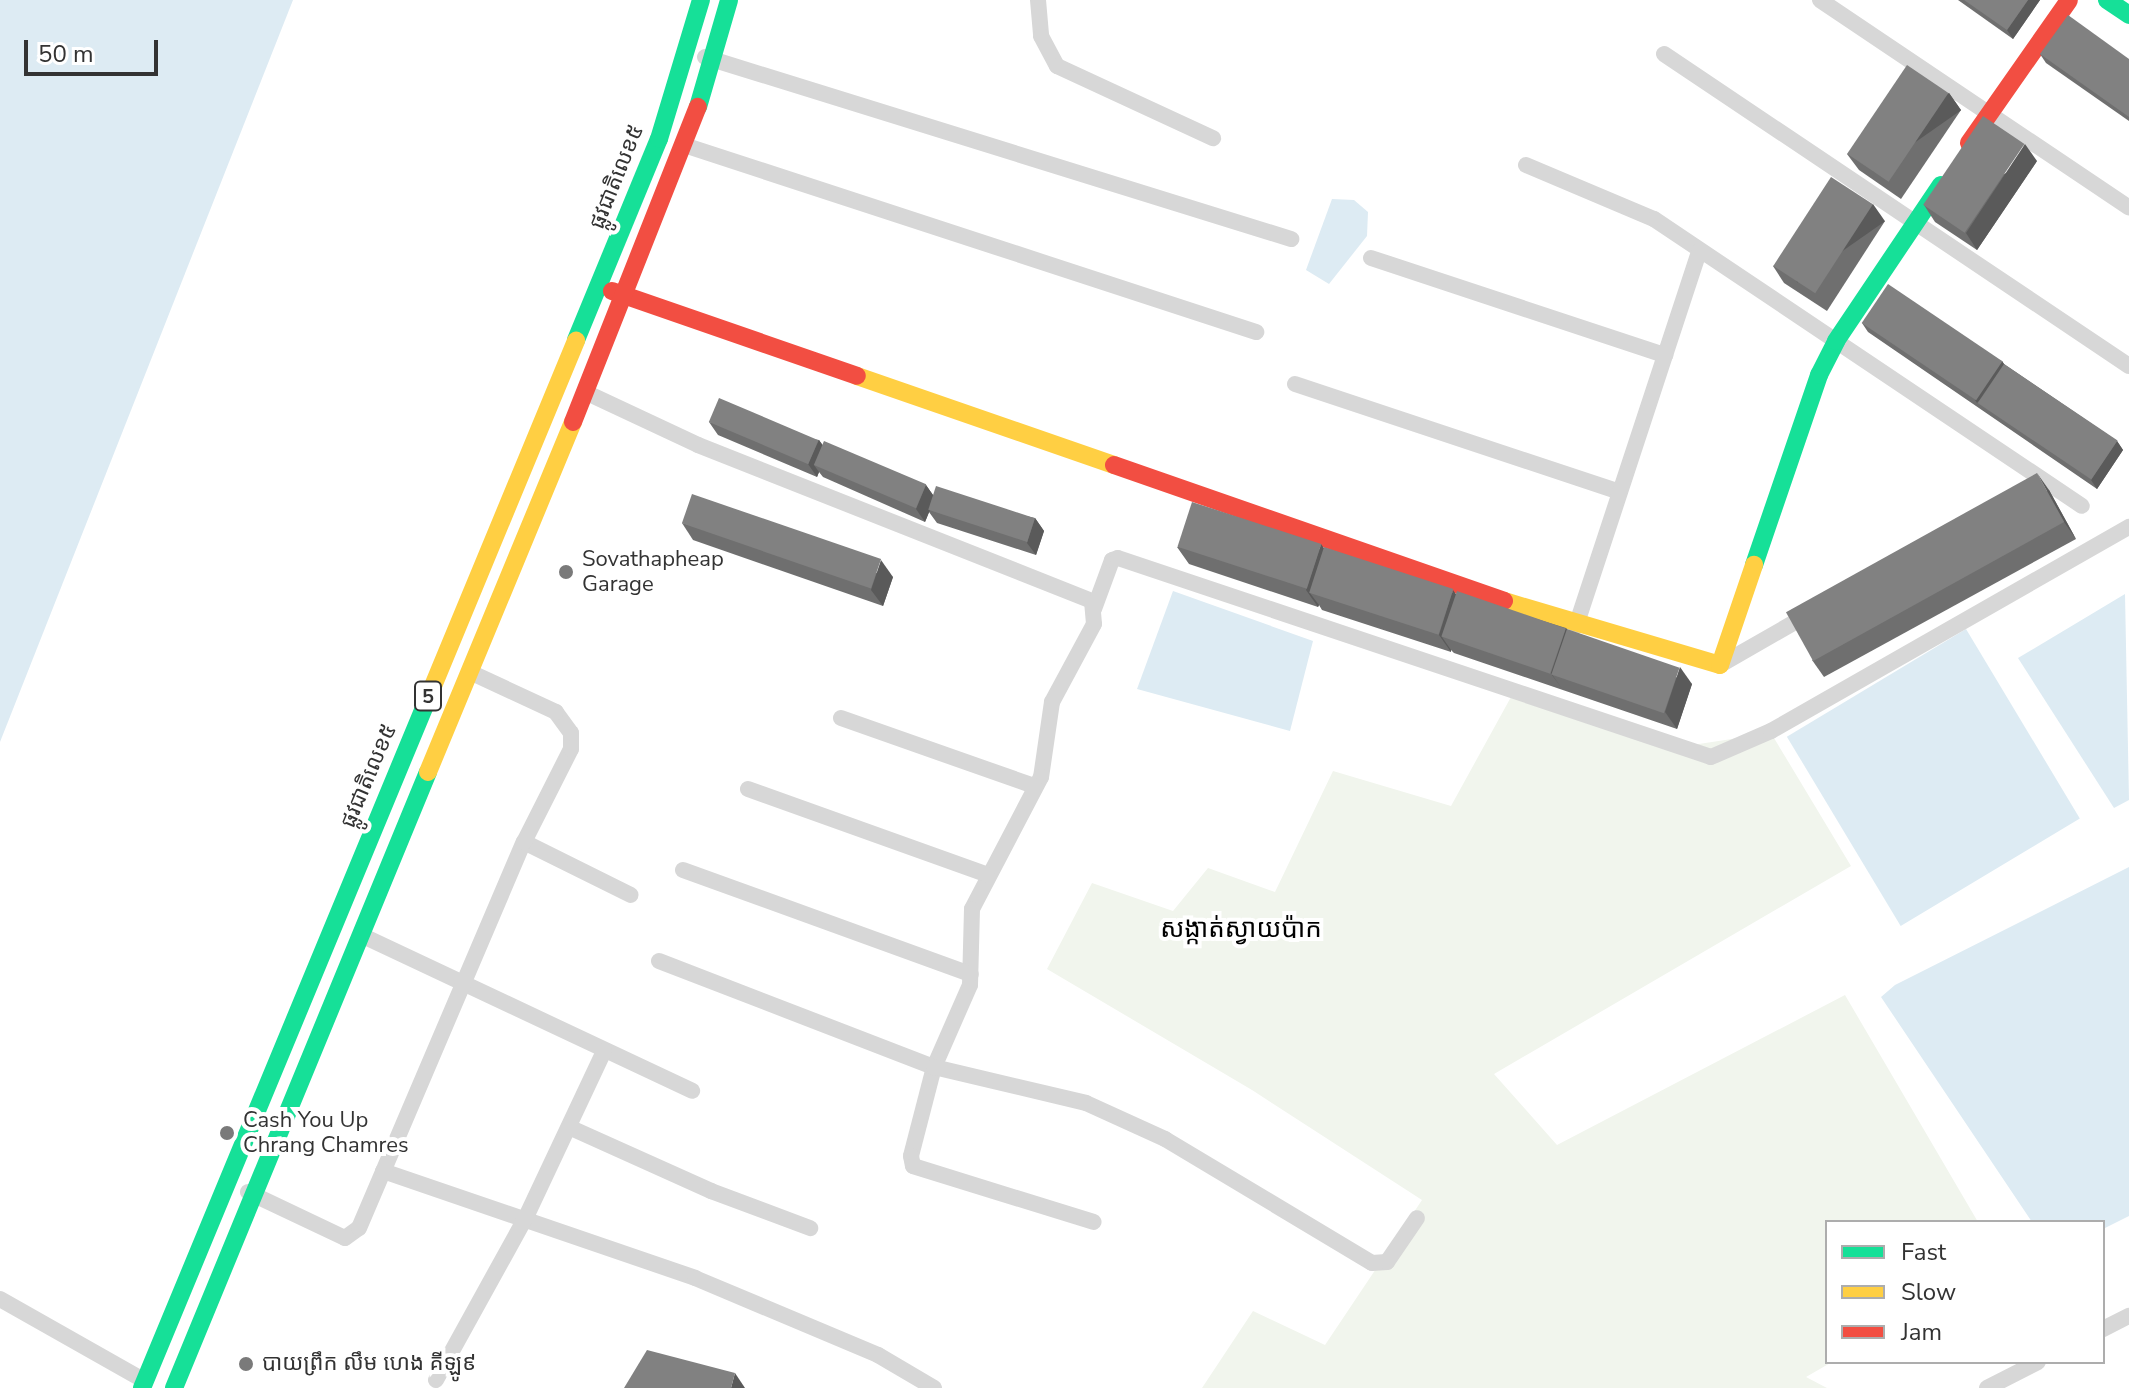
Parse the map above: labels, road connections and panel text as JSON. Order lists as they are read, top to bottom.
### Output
{
  "streets": {
    "main road": ["ផ្លូវជាតិលេខ៥", "5"]
  },
  "districts": ["សង្កាត់ស្វាយប៉ាក"],
  "places": ["Sovathapheap Garage", "Cash You Up Chrang Chamres", "បាយព្រឹក លឹម ហេង គីឡូ៩"],
  "legend": ["Fast", "Slow", "Jam"],
  "scale_bar": "50 m"
}
